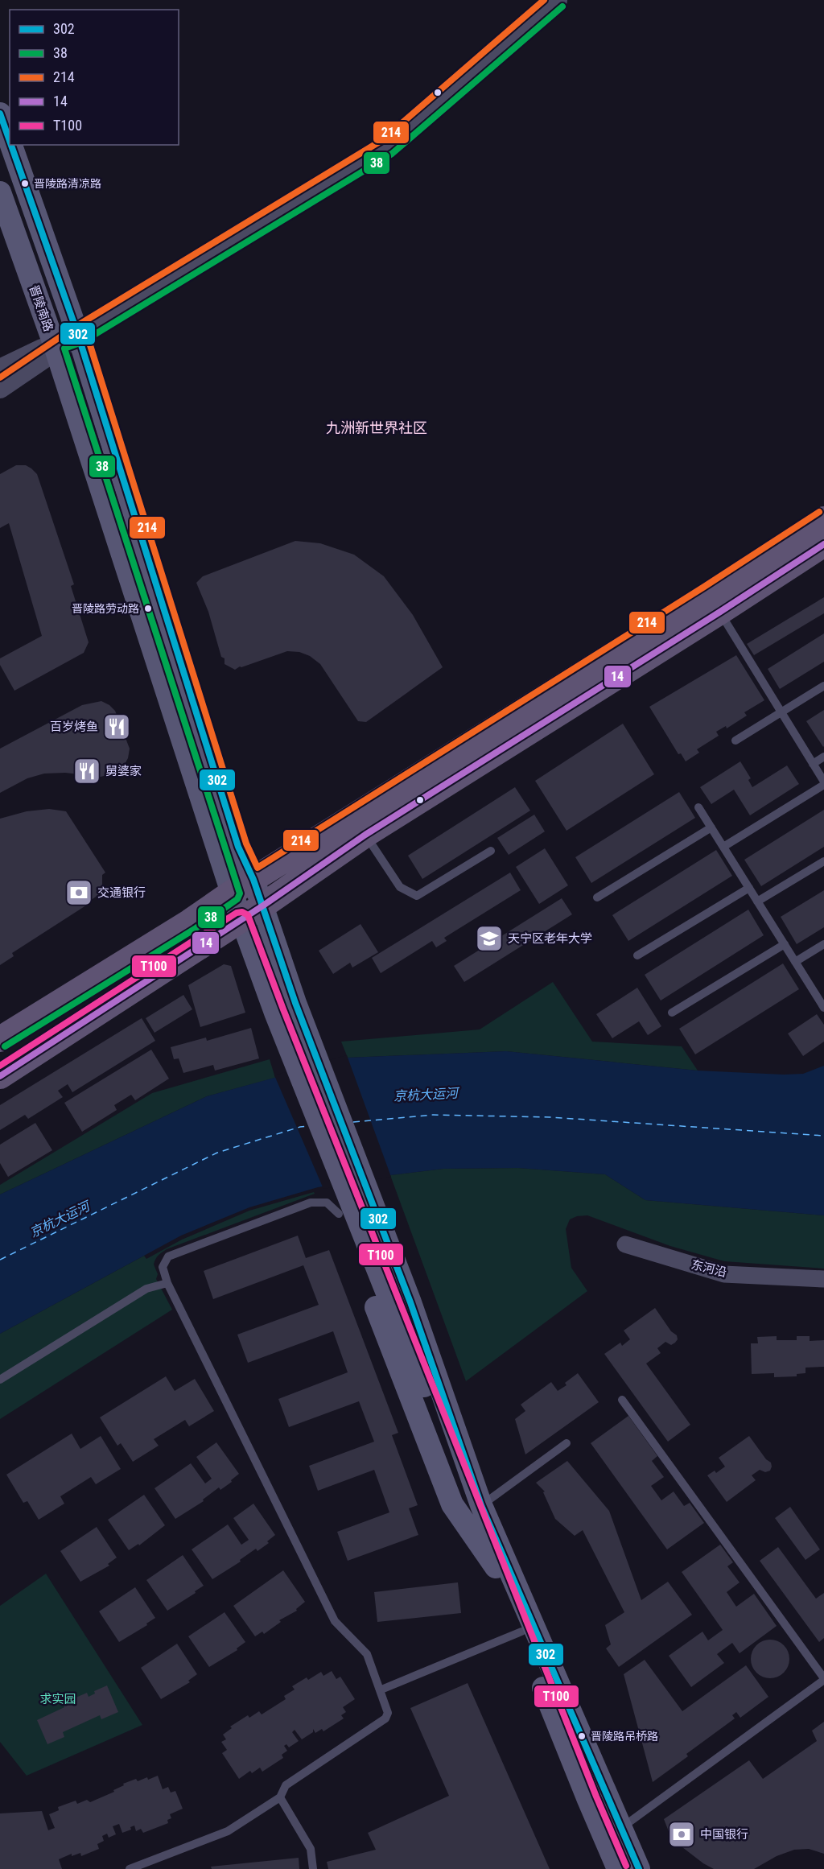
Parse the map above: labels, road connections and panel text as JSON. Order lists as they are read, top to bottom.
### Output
{
  "streets": {
    "main road": ["晋陵南路"],
    "street": ["东河沿"]
  },
  "districts": ["九洲新世界社区"],
  "water": ["京杭大运河"],
  "parks": ["求实园"],
  "places": {
    "other": ["晋陵路清凉路", "晋陵路劳动路", "晋陵路吊桥路"],
    "restaurant": ["百岁烤鱼", "舅婆家"],
    "bank": ["交通银行", "中国银行"],
    "school or university": ["天宁区老年大学"]
  },
  "lines": [
    "transit line 214",
    "transit line 38",
    "transit line 302",
    "transit line 14",
    "transit line T100"
  ],
  "legend": [
    "302",
    "38",
    "214",
    "14",
    "T100"
  ]
}
